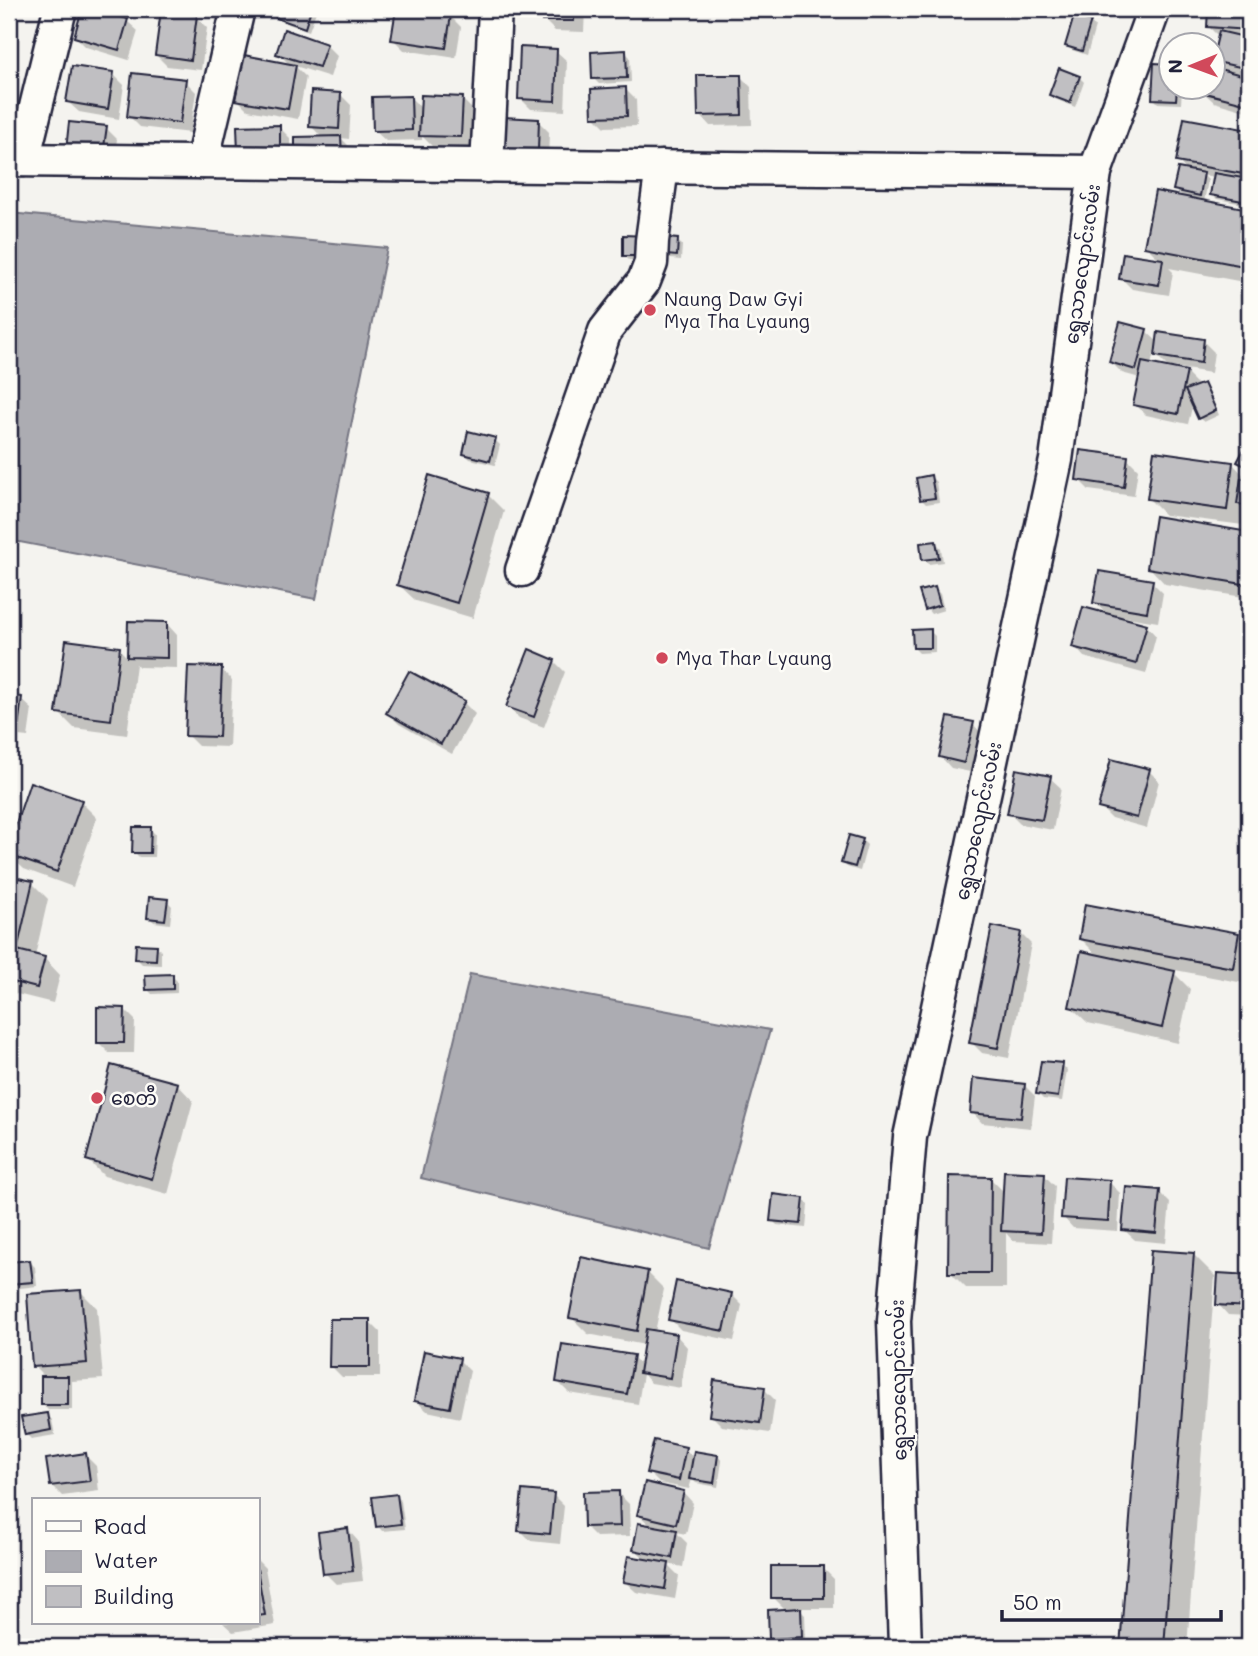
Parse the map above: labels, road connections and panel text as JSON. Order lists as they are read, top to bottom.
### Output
{
  "streets": {
    "street": ["ရွှေသာလျောင်းလမ်း"]
  },
  "places": ["Naung Daw Gyi Mya Tha Lyaung", "Mya Thar Lyaung", "စေတီ"],
  "legend": ["Road", "Water", "Building"],
  "scale_bar": "50 m",
  "north": "left"
}
